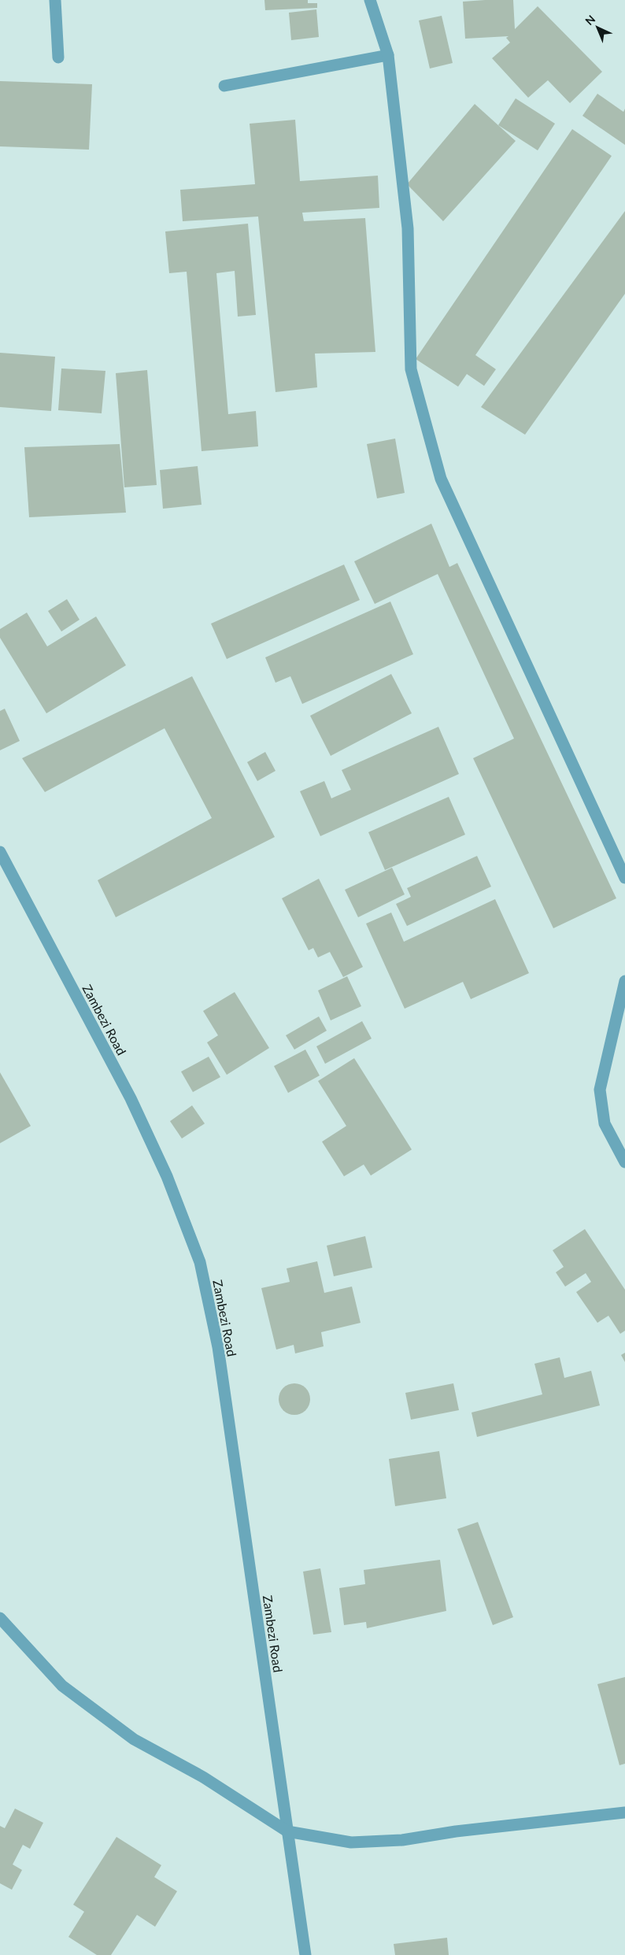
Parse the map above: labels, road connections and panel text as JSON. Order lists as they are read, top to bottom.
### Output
{
  "streets": {
    "street": ["Zambezi Road"]
  },
  "north": "top left"
}
